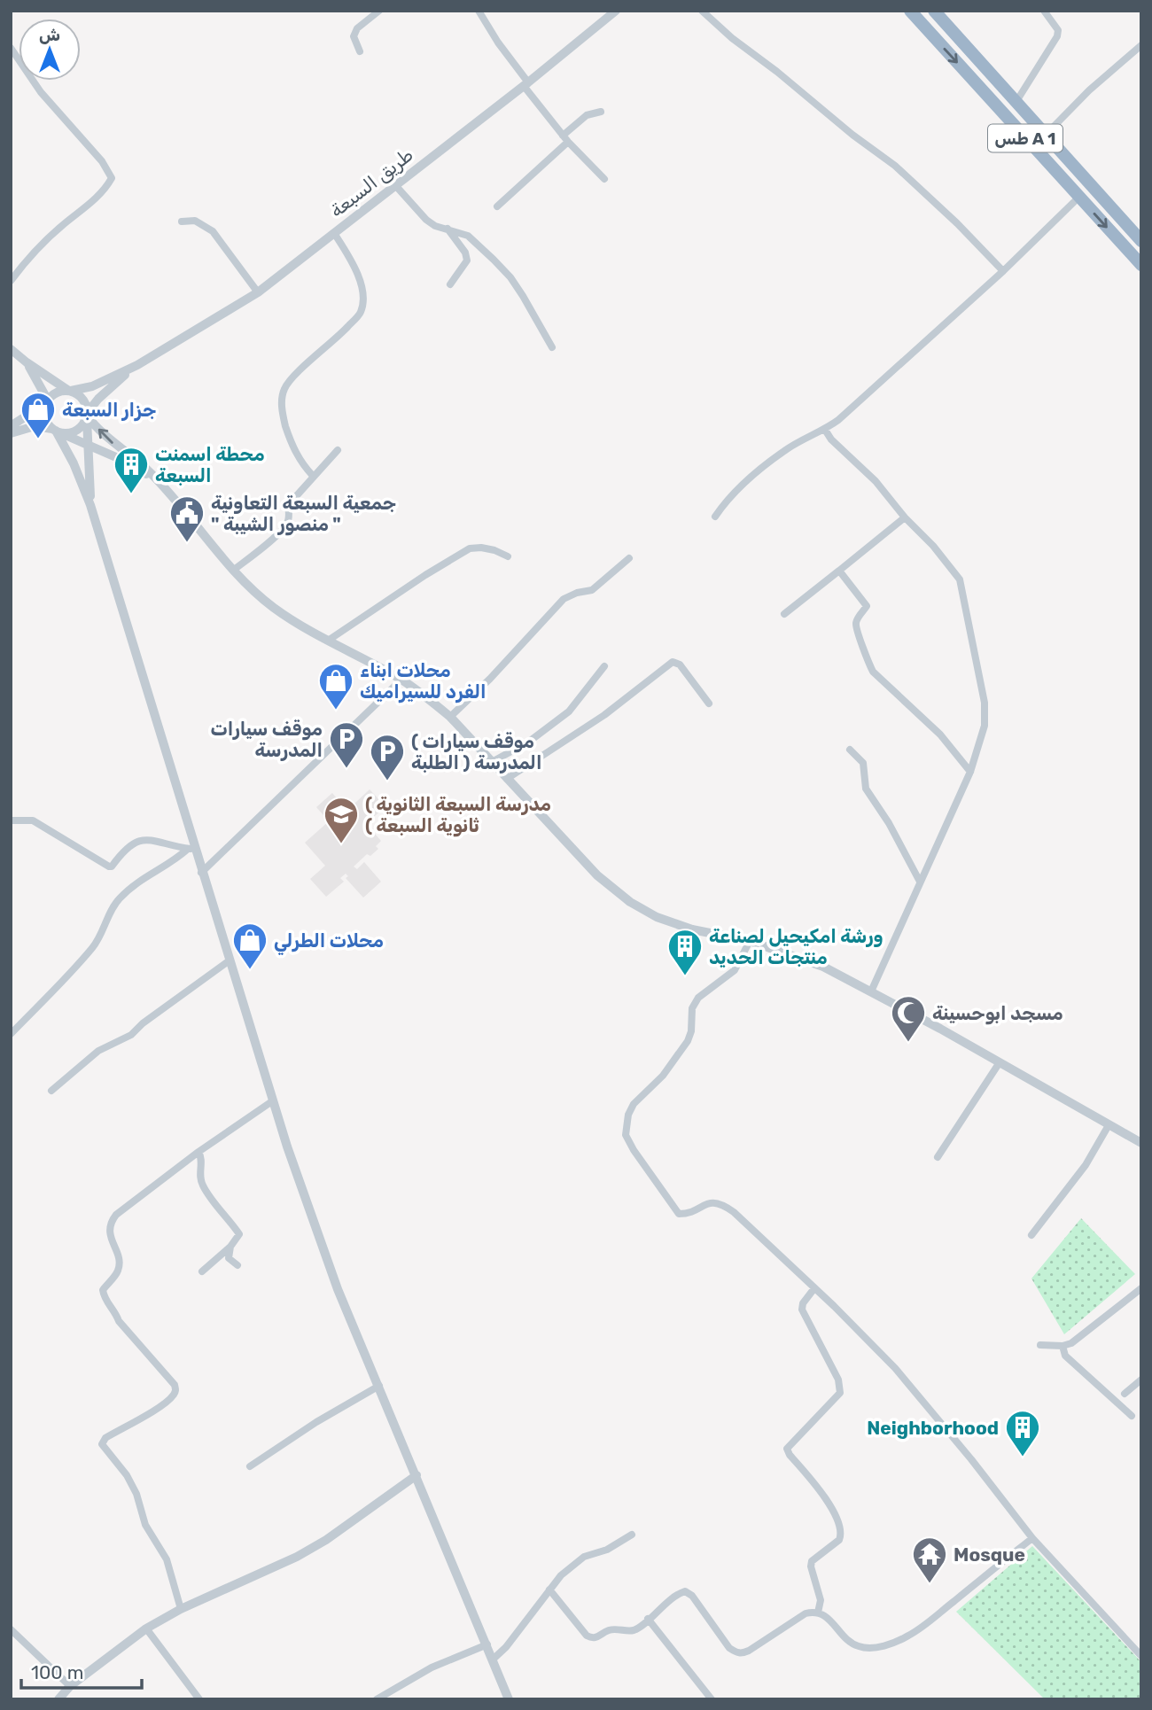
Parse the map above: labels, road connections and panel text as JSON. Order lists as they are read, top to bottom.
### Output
{
  "streets": {
    "highway": ["طس A 1"],
    "street": ["طريق السبعة"]
  },
  "places": {
    "shop": ["جزار السبعة", "محلات ابناء الفرد للسيراميك", "محلات الطرلي"],
    "building": ["محطة اسمنت السبعة", "ورشة امكيحيل لصناعة منتجات الحديد", "Neighborhood"],
    "public building": ["جمعية السبعة التعاونية \" منصور الشيبة \""],
    "parking": ["موقف سيارات المدرسة", "( موقف سيارات المدرسة ( الطلبة"],
    "school or university": ["( مدرسة السبعة الثانوية ( ثانوية السبعة"],
    "mosque": ["مسجد ابوحسينة"],
    "temple": ["Mosque"]
  },
  "scale_bar": "100 m",
  "north": "top"
}
